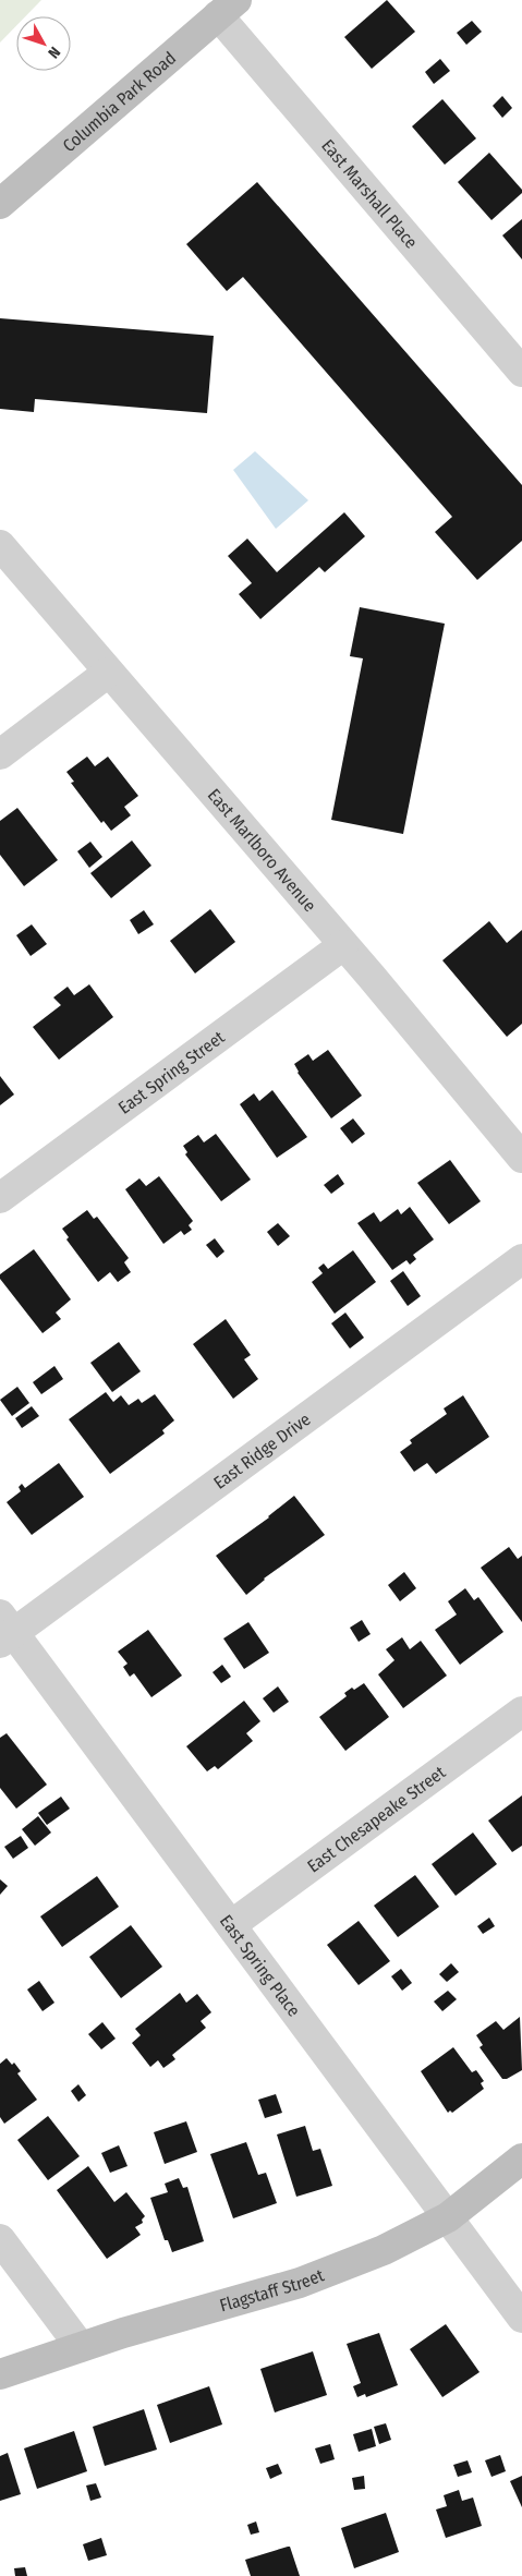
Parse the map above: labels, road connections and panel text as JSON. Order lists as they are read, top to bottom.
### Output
{
  "streets": {
    "street": [
      "Columbia Park Road",
      "East Marshall Place",
      "East Marlboro Avenue",
      "East Spring Street",
      "East Ridge Drive",
      "East Chesapeake Street",
      "East Spring Place",
      "Flagstaff Street"
    ]
  },
  "crossings": [
    ["Columbia Park Road", "East Marshall Place"],
    ["East Marlboro Avenue", "East Spring Street"],
    ["East Ridge Drive", "East Spring Place"],
    ["East Chesapeake Street", "East Spring Place"],
    ["East Spring Place", "Flagstaff Street"]
  ],
  "north": "bottom right"
}
